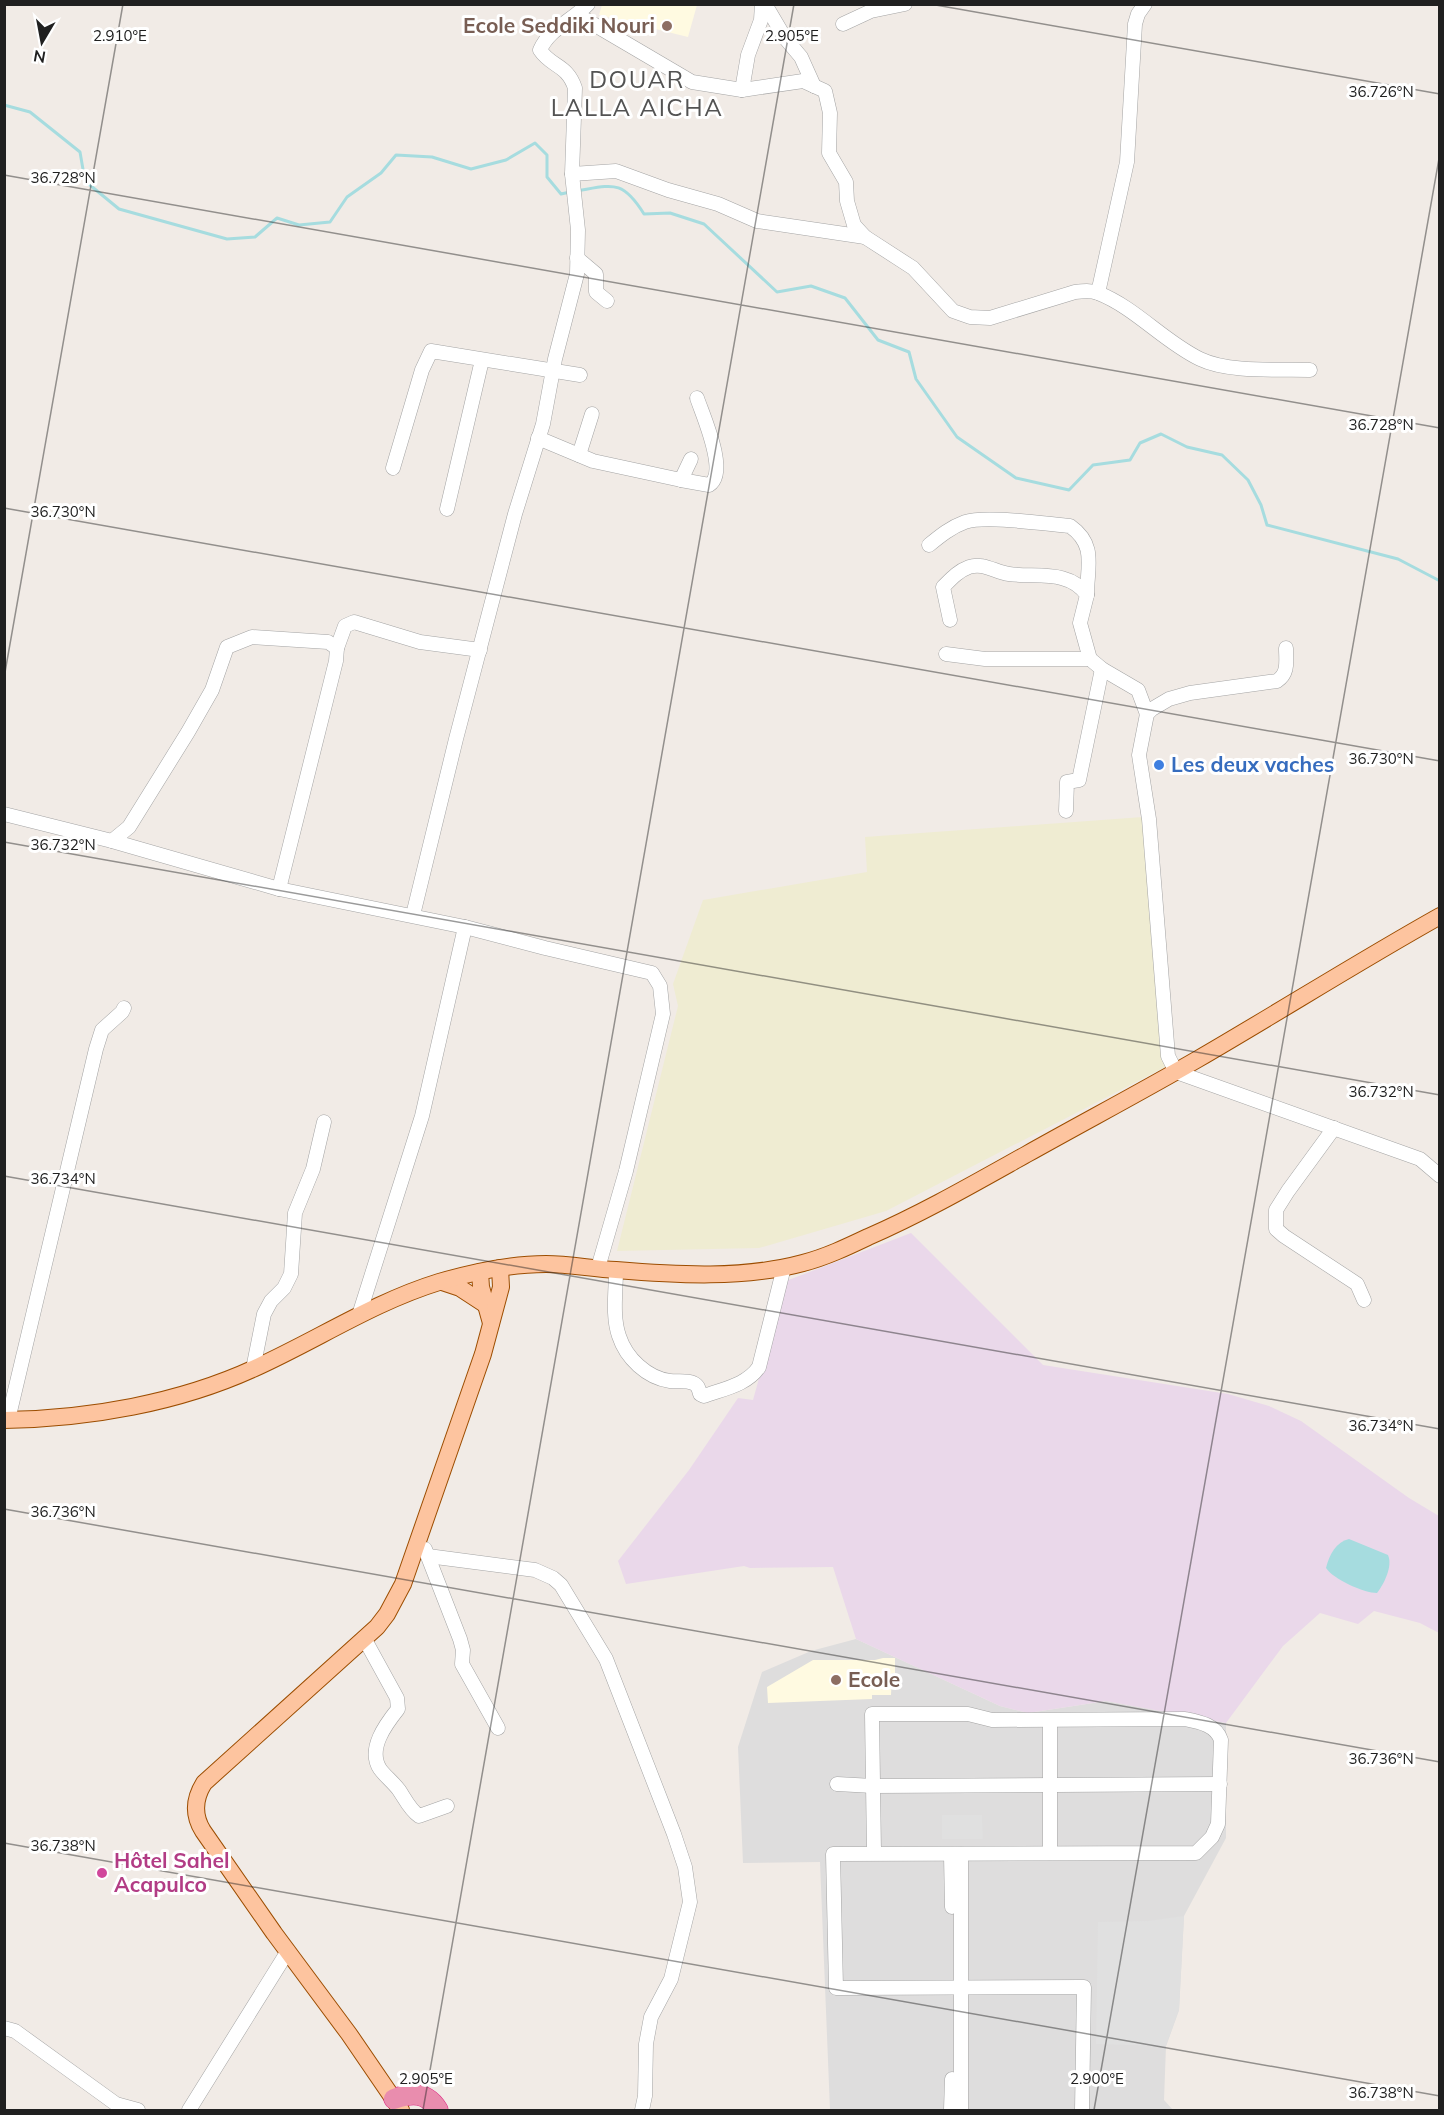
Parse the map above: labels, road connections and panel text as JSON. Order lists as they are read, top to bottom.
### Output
{
  "districts": ["DOUAR LALLA AICHA"],
  "places": [
    "Ecole Seddiki Nouri",
    "Les deux vaches",
    "Ecole",
    "Hôtel Sahel Acapulco"
  ],
  "north": "bottom",
  "coordinates": [
    "2.905°E",
    "2.910°E",
    "36.726°N",
    "36.728°N",
    "36.730°N",
    "36.732°N",
    "36.734°N",
    "36.736°N",
    "36.738°N",
    "2.900°E"
  ]
}
